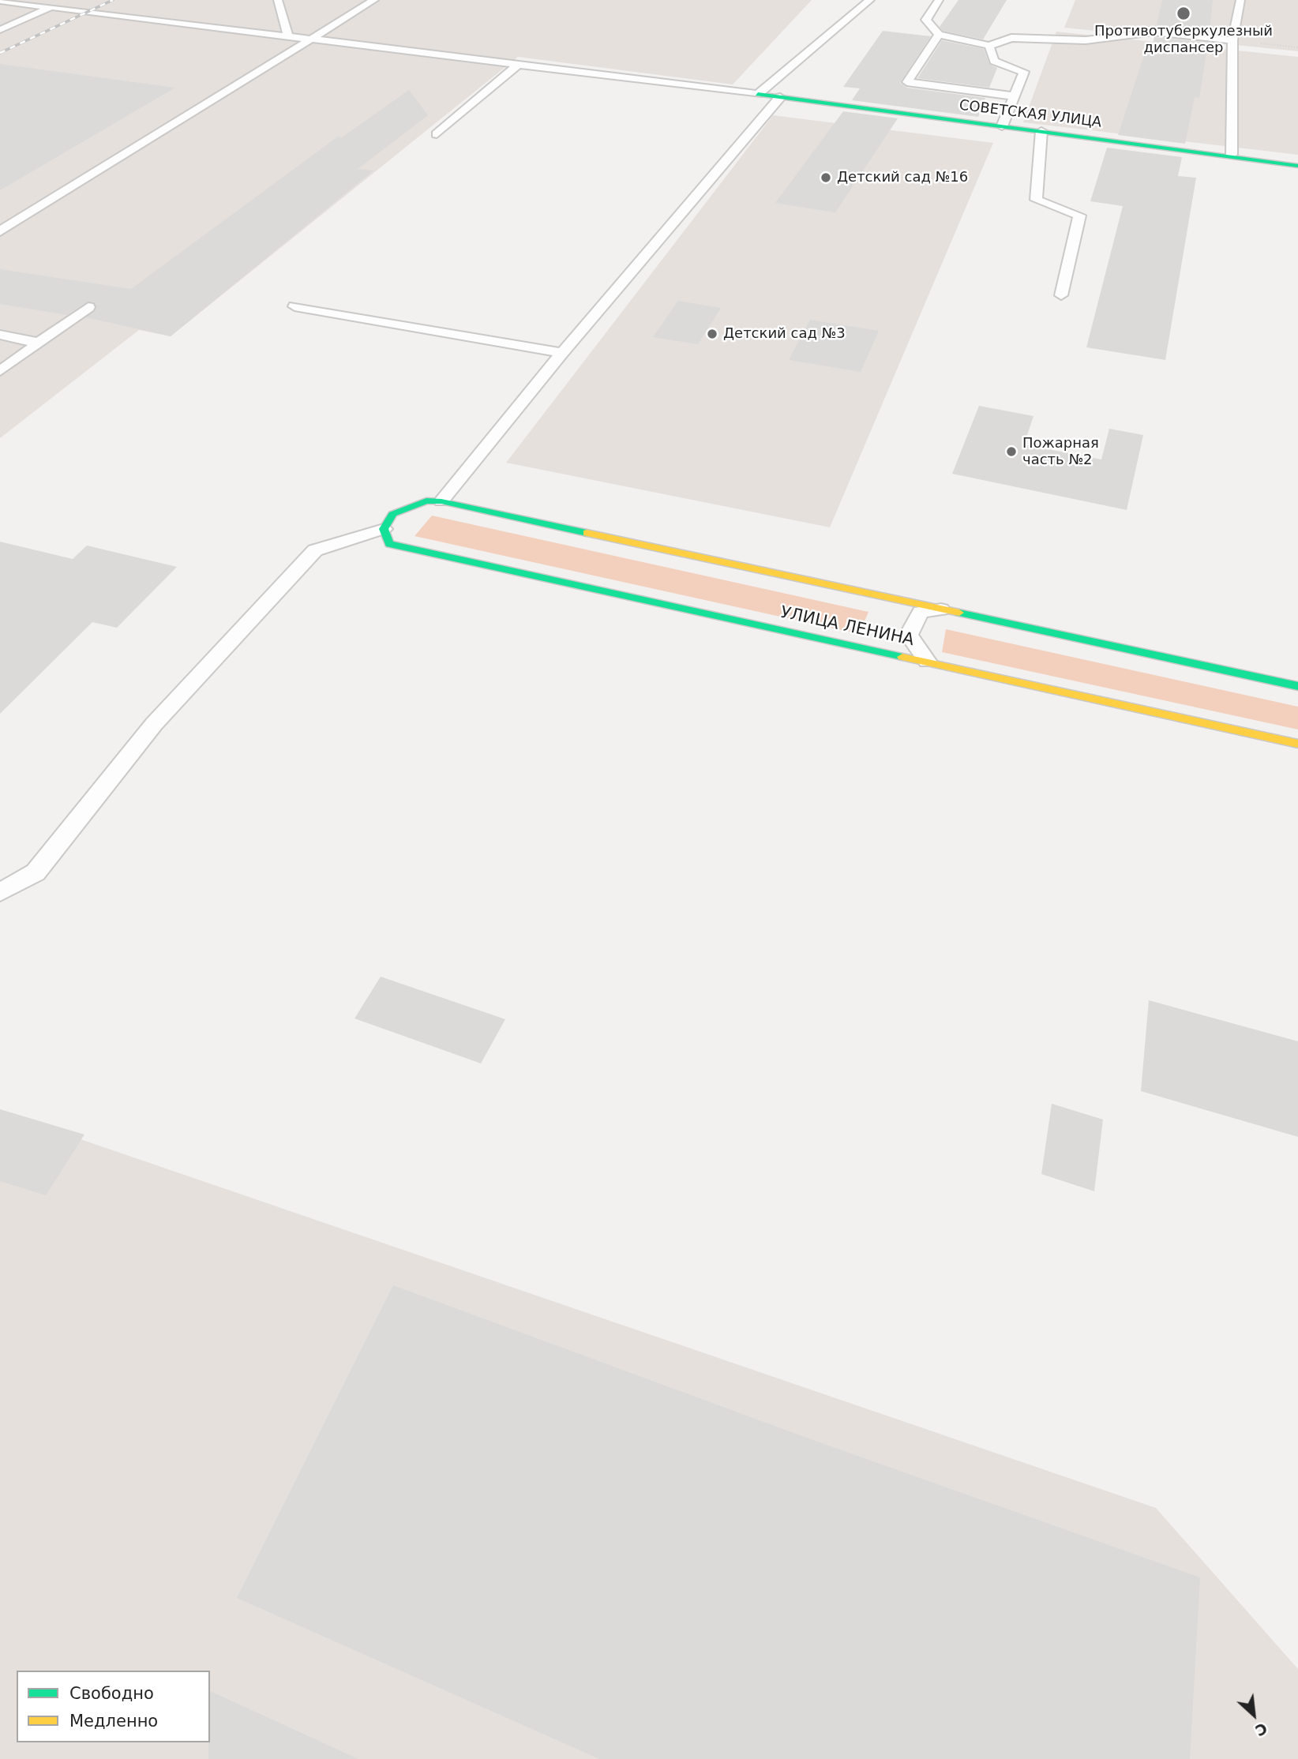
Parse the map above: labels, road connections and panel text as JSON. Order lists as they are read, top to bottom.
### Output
{
  "streets": {
    "street": ["СОВЕТСКАЯ УЛИЦА", "УЛИЦА ЛЕНИНА"]
  },
  "places": [
    "Противотуберкулезный диспансер",
    "Детский сад №16",
    "Детский сад №3",
    "Пожарная часть №2"
  ],
  "legend": ["Свободно", "Медленно"],
  "north": "bottom right"
}
